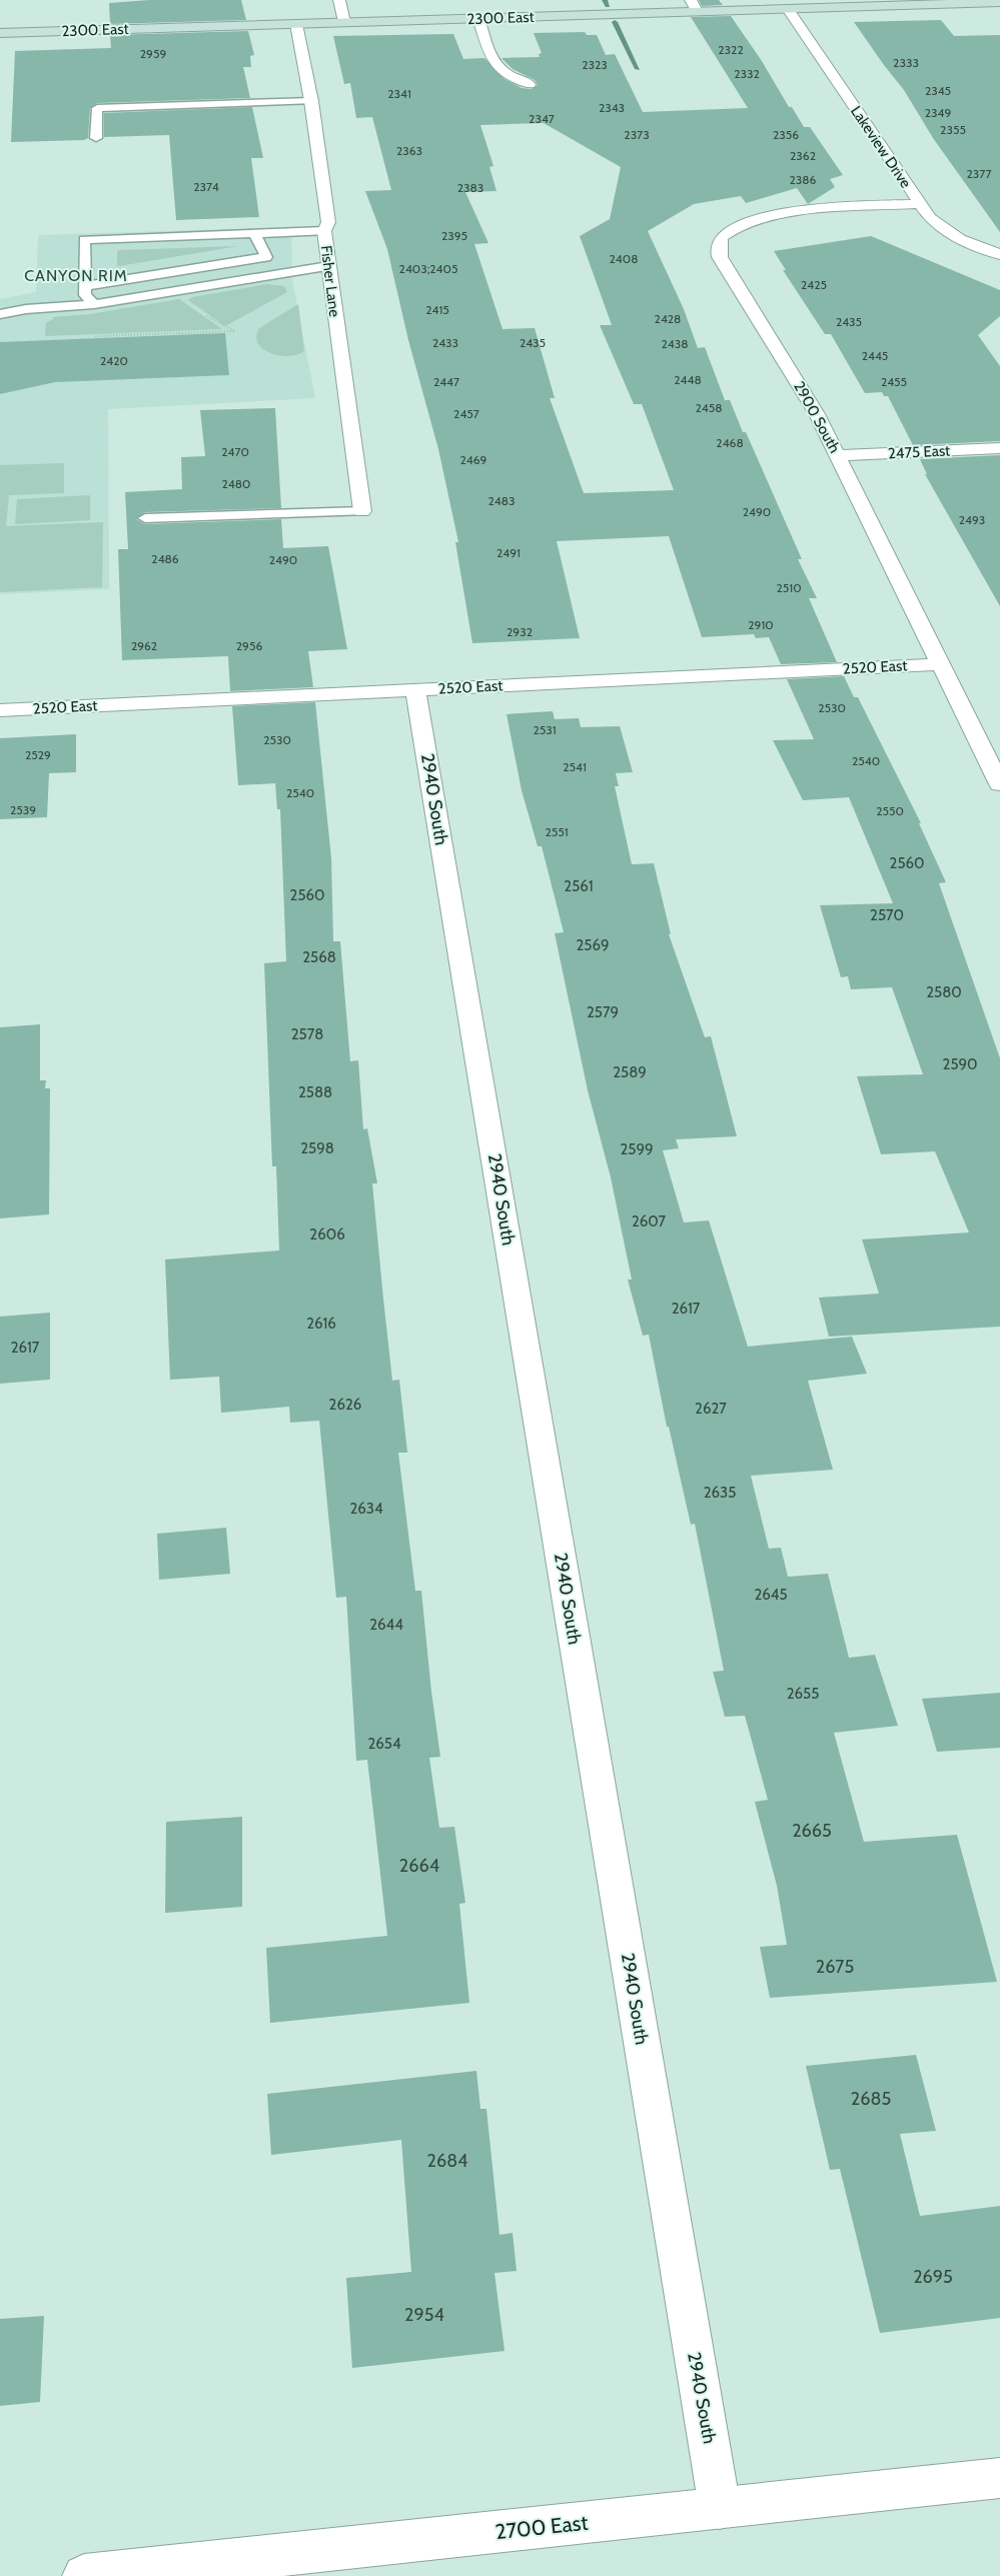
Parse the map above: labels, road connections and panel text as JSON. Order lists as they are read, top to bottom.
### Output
{
  "streets": {
    "main road": ["2300 East"],
    "street": [
      "Lakeview Drive",
      "Fisher Lane",
      "2900 South",
      "2475 East",
      "2520 East",
      "2940 South",
      "2700 East"
    ]
  },
  "crossings": [
    ["2300 East", "Lakeview Drive"],
    ["2300 East", "Fisher Lane"],
    ["Lakeview Drive", "2900 South"],
    ["2900 South", "2475 East"],
    ["2900 South", "2520 East"],
    ["2520 East", "2940 South"],
    ["2940 South", "2700 East"]
  ],
  "districts": ["CANYON RIM"],
  "house_numbers": [
    "2322",
    "2959",
    "2333",
    "2323",
    "2332",
    "2345",
    "2341",
    "2343",
    "2349",
    "2347",
    "2355",
    "2373",
    "2356",
    "2363",
    "2362",
    "2377",
    "2386",
    "2374",
    "2383",
    "2395",
    "2408",
    "2403;2405",
    "2425",
    "2415",
    "2428",
    "2435",
    "2433",
    "2435",
    "2438",
    "2445",
    "2420",
    "2448",
    "2447",
    "2455",
    "2458",
    "2457",
    "2468",
    "2470",
    "2469",
    "2480",
    "2483",
    "2490",
    "2493",
    "2491",
    "2486",
    "2490",
    "2510",
    "2910",
    "2932",
    "2962",
    "2956",
    "2530",
    "2531",
    "2530",
    "2529",
    "2540",
    "2541",
    "2540",
    "2539",
    "2550",
    "2551",
    "2560",
    "2561",
    "2560",
    "2570",
    "2569",
    "2568",
    "2580",
    "2579",
    "2578",
    "2590",
    "2589",
    "2588",
    "2598",
    "2599",
    "2607",
    "2606",
    "2617",
    "2616",
    "2617",
    "2626",
    "2627",
    "2635",
    "2634",
    "2645",
    "2644",
    "2655",
    "2654",
    "2665",
    "2664",
    "2675",
    "2685",
    "2684",
    "2695",
    "2954"
  ]
}
